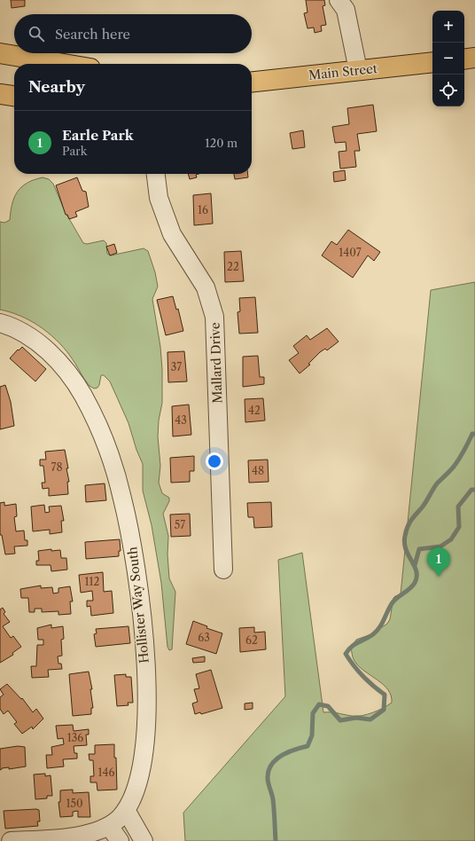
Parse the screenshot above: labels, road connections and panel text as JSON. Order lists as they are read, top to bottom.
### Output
{
  "streets": {
    "main road": ["Main Street"],
    "street": ["Mallard Drive", "Hollister Way South"]
  },
  "house_numbers": [
    "16",
    "1407",
    "22",
    "37",
    "42",
    "43",
    "78",
    "48",
    "57",
    "112",
    "63",
    "62",
    "136",
    "146",
    "150"
  ],
  "page": {
    "map_buttons": ["+", "−"],
    "search": "Search here",
    "heading": "Nearby",
    "list": [
      {
        "mark": "1",
        "name": "Earle Park",
        "note": "Park",
        "value": "120 m"
      }
    ],
    "pins": "1"
  }
}
